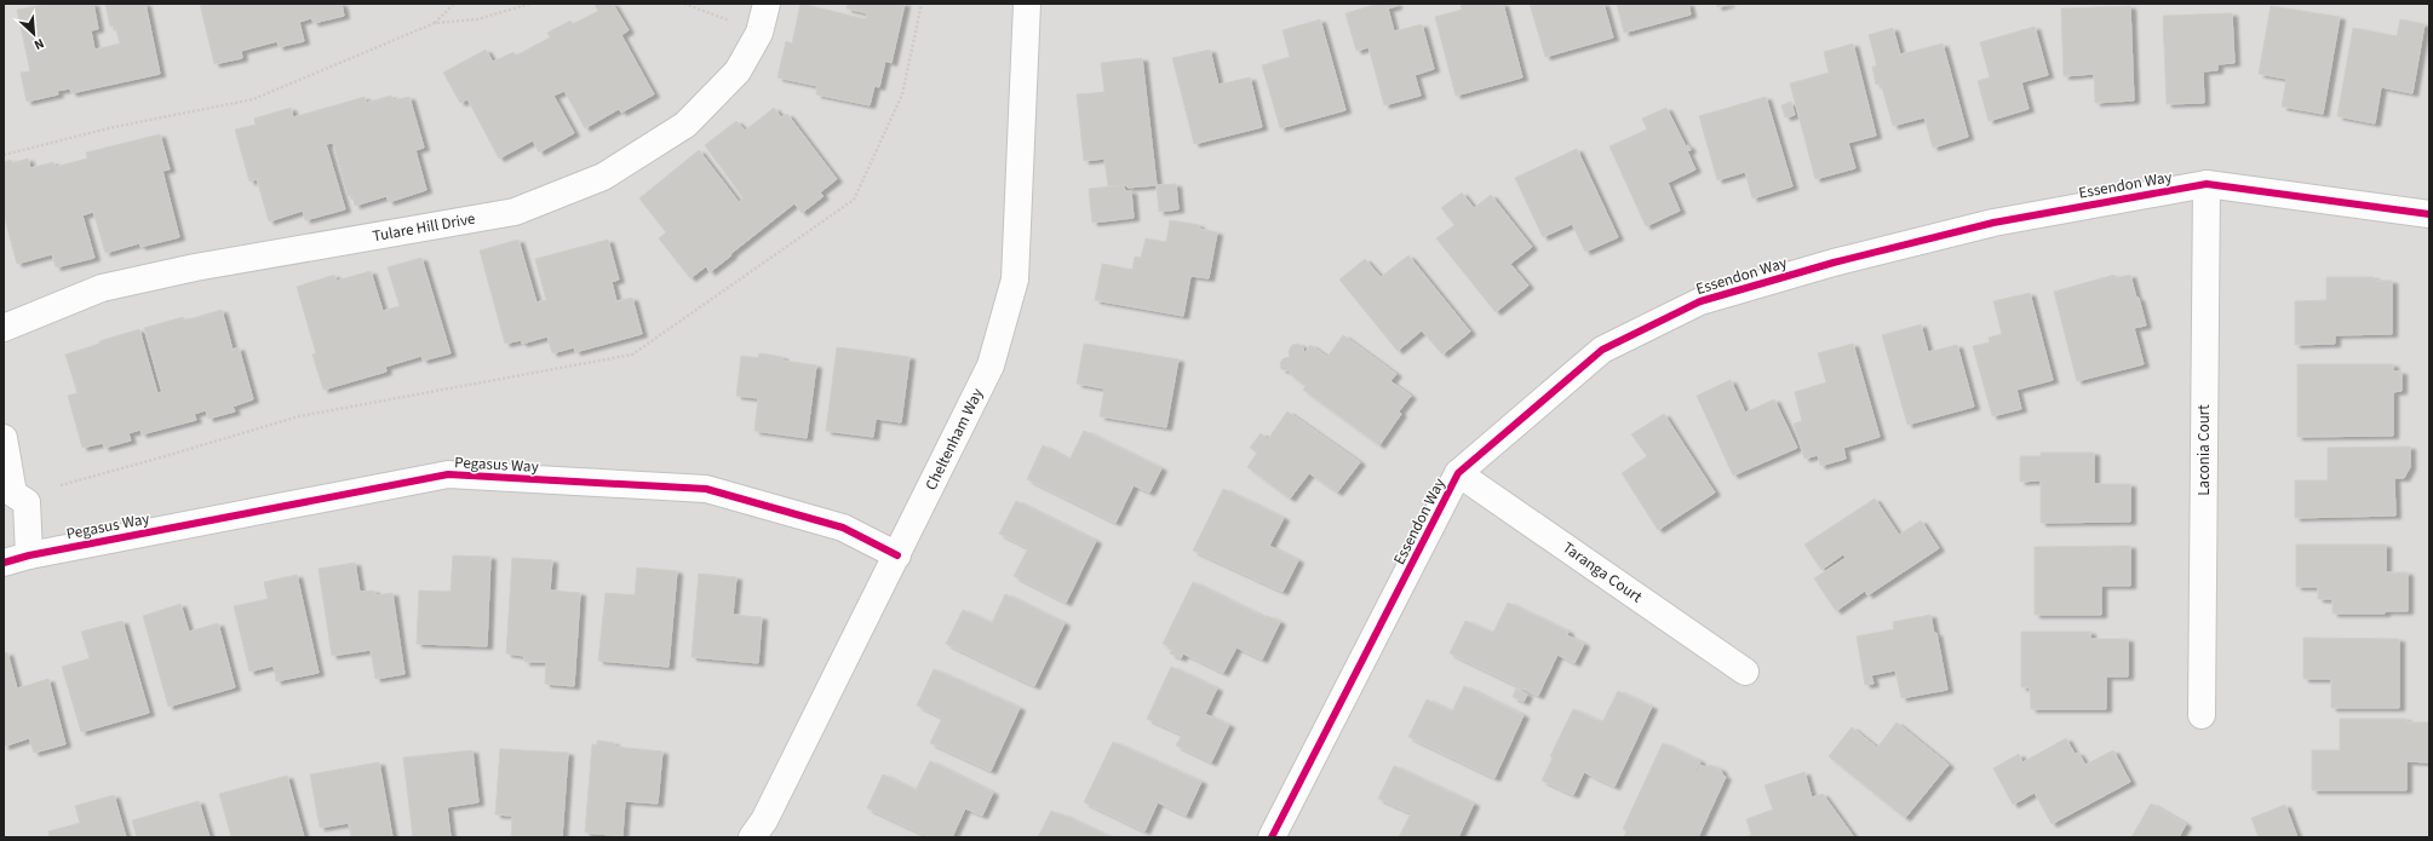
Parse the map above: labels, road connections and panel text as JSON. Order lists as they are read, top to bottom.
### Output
{
  "streets": {
    "street": [
      "Essendon Way",
      "Tulare Hill Drive",
      "Cheltenham Way",
      "Laconia Court",
      "Pegasus Way",
      "Taranga Court"
    ]
  },
  "crossings": [
    ["Essendon Way", "Laconia Court"],
    ["Essendon Way", "Taranga Court"],
    ["Cheltenham Way", "Pegasus Way"]
  ],
  "north": "bottom right"
}
